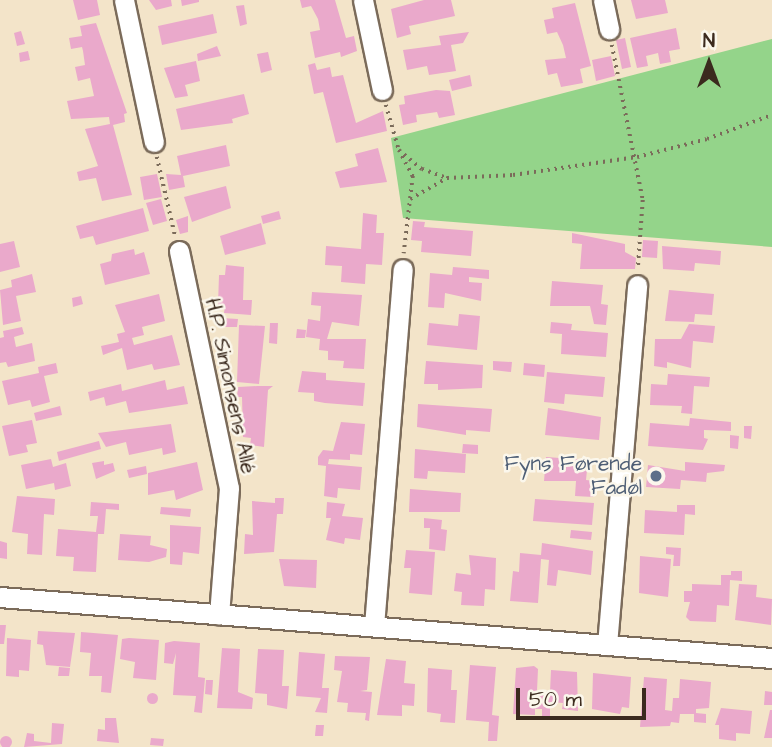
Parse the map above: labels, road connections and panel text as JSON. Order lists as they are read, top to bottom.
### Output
{
  "streets": {
    "street": ["H.P. Simonsens Allé"]
  },
  "places": ["Fyns Førende Fadøl"],
  "scale_bar": "50 m",
  "north": "top"
}
